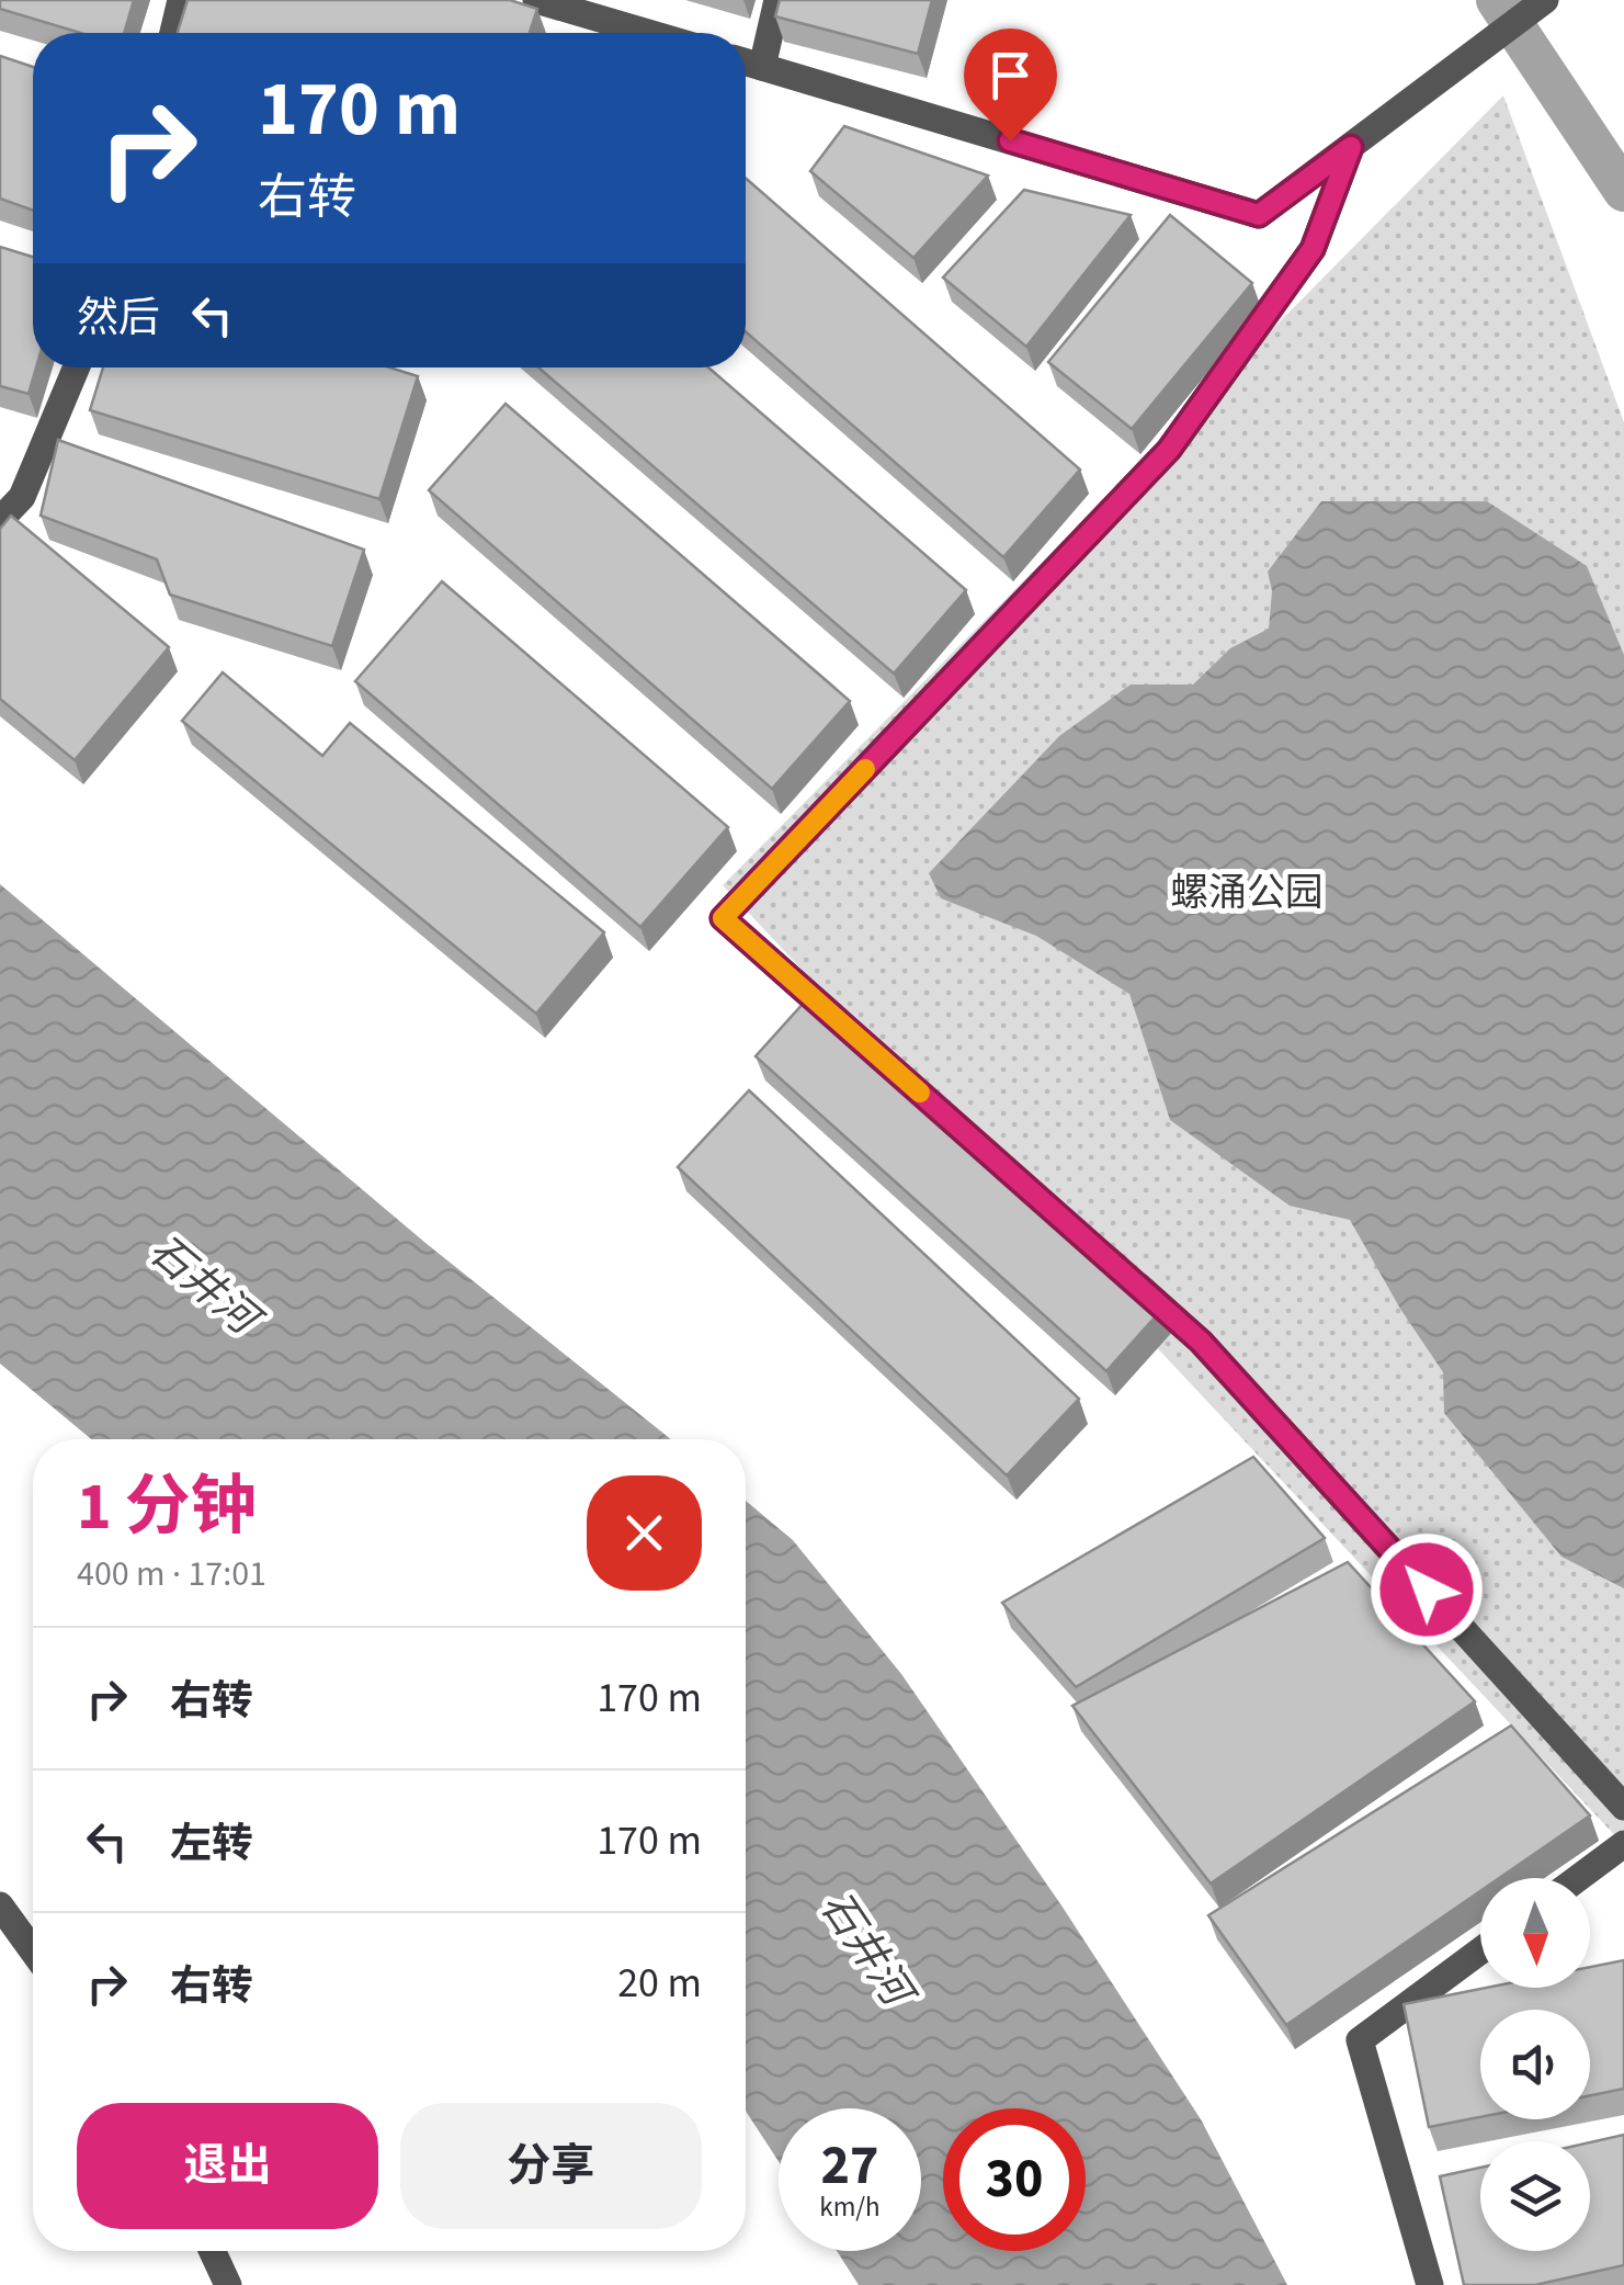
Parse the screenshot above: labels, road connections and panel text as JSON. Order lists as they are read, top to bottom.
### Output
{
  "water": ["石井河"],
  "parks": ["螺涌公园"],
  "north": "bottom",
  "page": {
    "turn": ["170 m", "右转"],
    "then": "然后",
    "heading": ["1 分钟", "400 m · 17:01"],
    "list": [
      {
        "name": "右转",
        "value": "170 m"
      },
      {
        "name": "左转",
        "value": "170 m"
      },
      {
        "name": "右转",
        "value": "20 m"
      }
    ],
    "buttons": ["退出", "分享"],
    "speed": "27 km/h",
    "limit": "30"
  }
}
